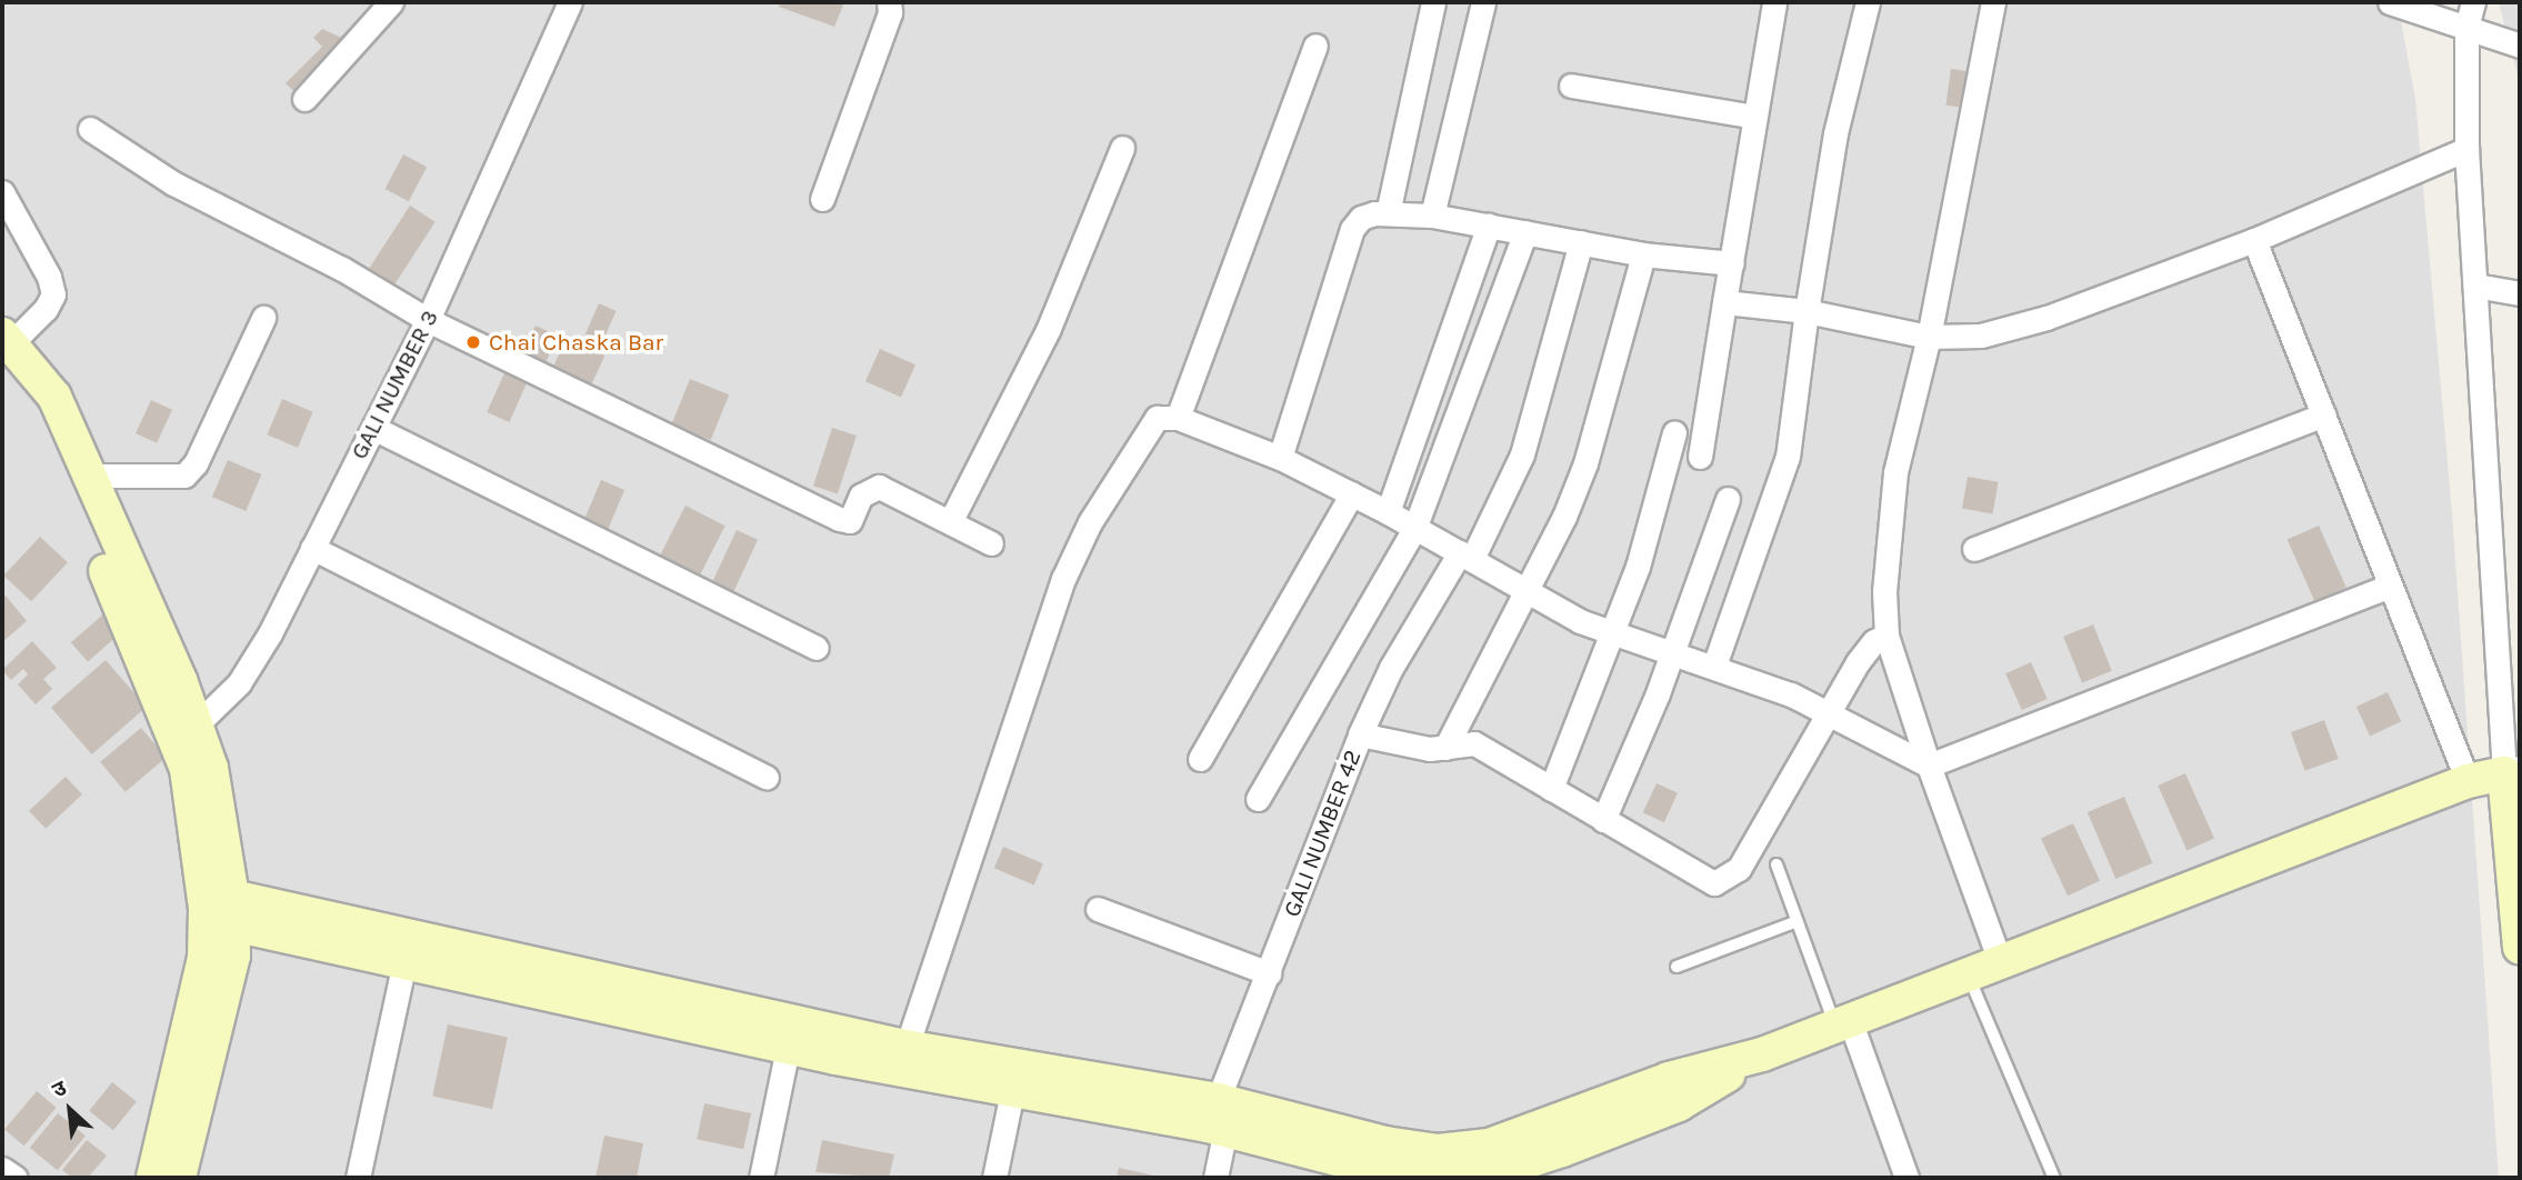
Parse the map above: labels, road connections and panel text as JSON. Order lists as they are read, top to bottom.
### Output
{
  "streets": {
    "street": ["GALI NUMBER 3", "GALI NUMBER 42"]
  },
  "places": ["Chai Chaska Bar"],
  "north": "top left"
}
